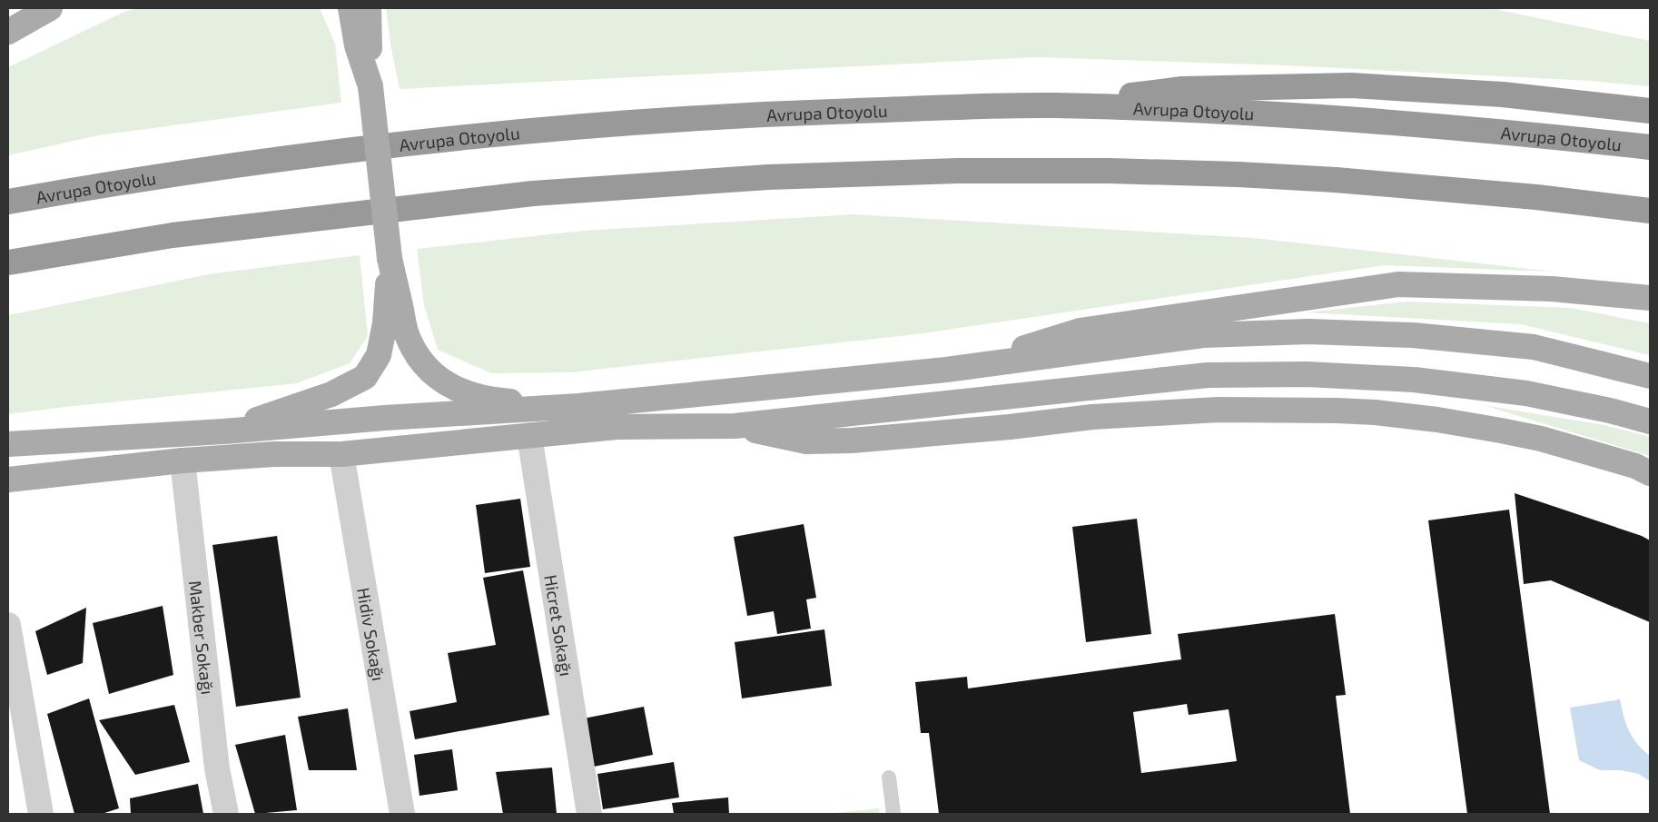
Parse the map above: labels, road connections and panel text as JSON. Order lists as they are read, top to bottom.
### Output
{
  "streets": {
    "highway": ["Avrupa Otoyolu"],
    "street": ["Hicret Sokağı", "Hidiv Sokağı", "Makber Sokağı"]
  }
}
